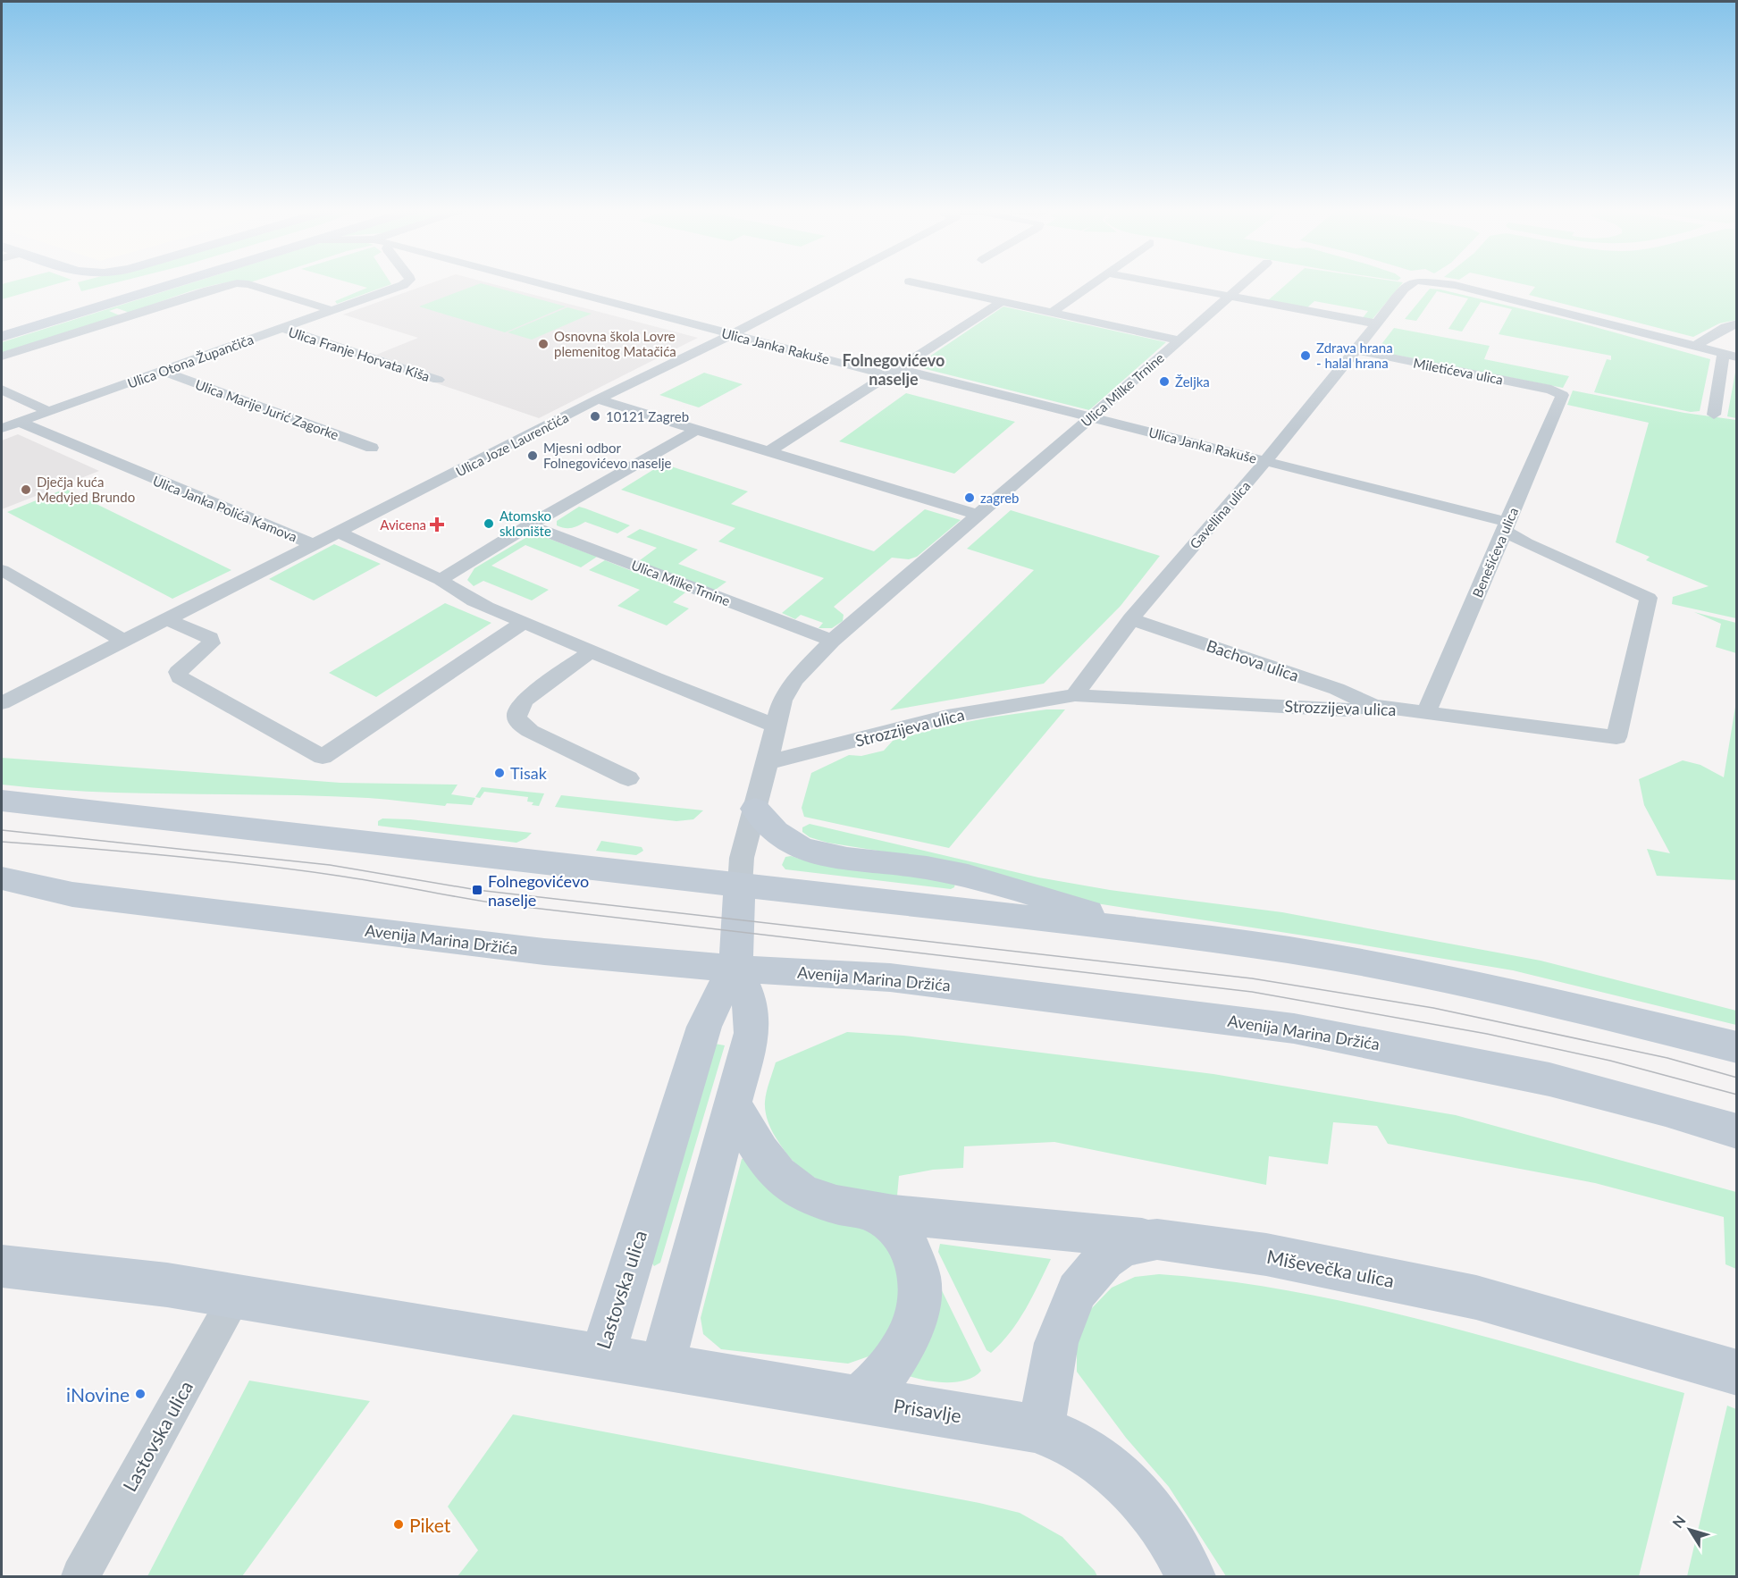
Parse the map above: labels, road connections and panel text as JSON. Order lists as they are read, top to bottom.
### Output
{
  "streets": {
    "main road": [
      "Avenija Marina Držića",
      "Miševečka ulica",
      "Lastovska ulica",
      "Prisavlje"
    ],
    "street": [
      "Ulica Janka Rakuše",
      "Ulica Franje Horvata Kiša",
      "Ulica Otona Župančiča",
      "Miletićeva ulica",
      "Ulica Milke Trnine",
      "Ulica Marije Jurić Zagorke",
      "Ulica Joze Laurenčića",
      "Ulica Janka Polića Kamova",
      "Gavellina ulica",
      "Benešićeva ulica",
      "Bachova ulica",
      "Strozzijeva ulica"
    ]
  },
  "crossings": [
    ["Ulica Janka Rakuše", "Ulica Milke Trnine"],
    ["Ulica Janka Rakuše", "Ulica Joze Laurenčića"],
    ["Ulica Janka Rakuše", "Gavellina ulica"],
    ["Ulica Janka Rakuše", "Benešićeva ulica"],
    ["Ulica Janka Rakuše", "Strozzijeva ulica"],
    ["Ulica Franje Horvata Kiša", "Ulica Otona Župančiča"],
    ["Ulica Otona Župančiča", "Ulica Marije Jurić Zagorke"],
    ["Ulica Otona Župančiča", "Ulica Janka Polića Kamova"],
    ["Miletićeva ulica", "Gavellina ulica"],
    ["Miletićeva ulica", "Benešićeva ulica"],
    ["Ulica Milke Trnine", "Strozzijeva ulica"],
    ["Ulica Milke Trnine", "Lastovska ulica"],
    ["Gavellina ulica", "Bachova ulica"],
    ["Gavellina ulica", "Strozzijeva ulica"],
    ["Benešićeva ulica", "Strozzijeva ulica"],
    ["Bachova ulica", "Strozzijeva ulica"],
    ["Avenija Marina Držića", "Lastovska ulica"],
    ["Miševečka ulica", "Prisavlje"],
    ["Lastovska ulica", "Prisavlje"]
  ],
  "districts": ["Folnegovićevo naselje"],
  "places": {
    "other": [
      "Osnovna škola Lovre plemenitog Matačića",
      "Zdrava hrana - halal hrana",
      "Željka",
      "10121 Zagreb",
      "Mjesni odbor Folnegovićevo naselje",
      "Dječja kuća Medvjed Brundo",
      "zagreb",
      "Atomsko sklonište",
      "Tisak",
      "iNovine",
      "Piket"
    ],
    "health": ["Avicena"],
    "transit": ["Folnegovićevo naselje"]
  },
  "north": "top left"
}
